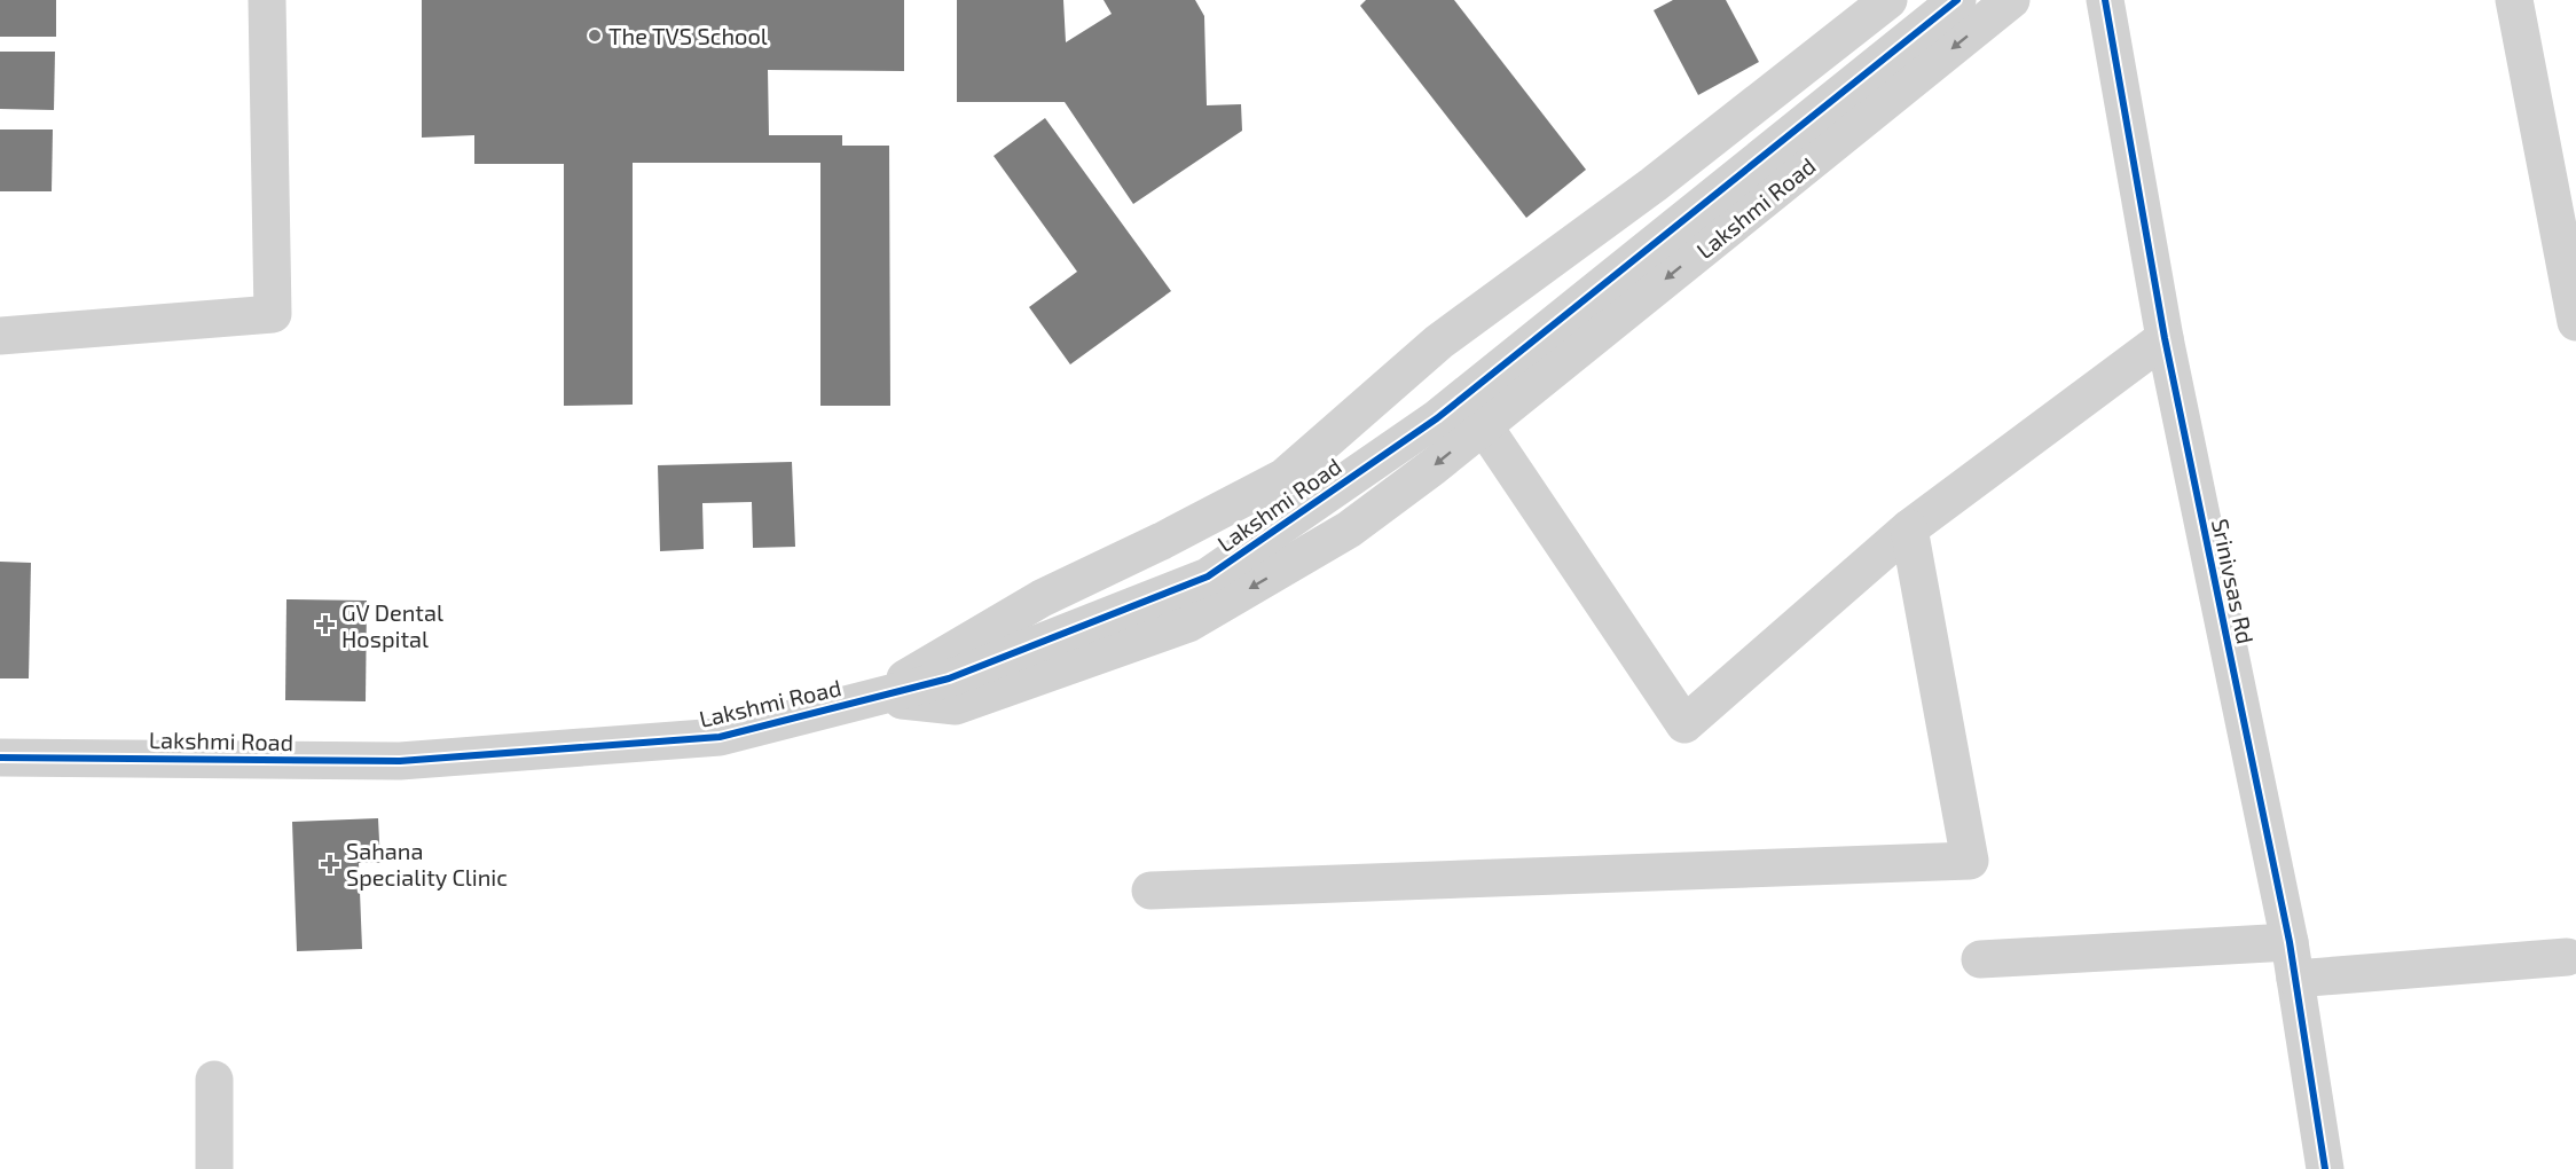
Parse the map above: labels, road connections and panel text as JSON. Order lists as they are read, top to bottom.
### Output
{
  "streets": {
    "street": ["Lakshmi Road", "Srinivsas Rd"]
  },
  "places": {
    "other": ["The TVS School"],
    "health": ["GV Dental Hospital", "Sahana Speciality Clinic"]
  }
}
